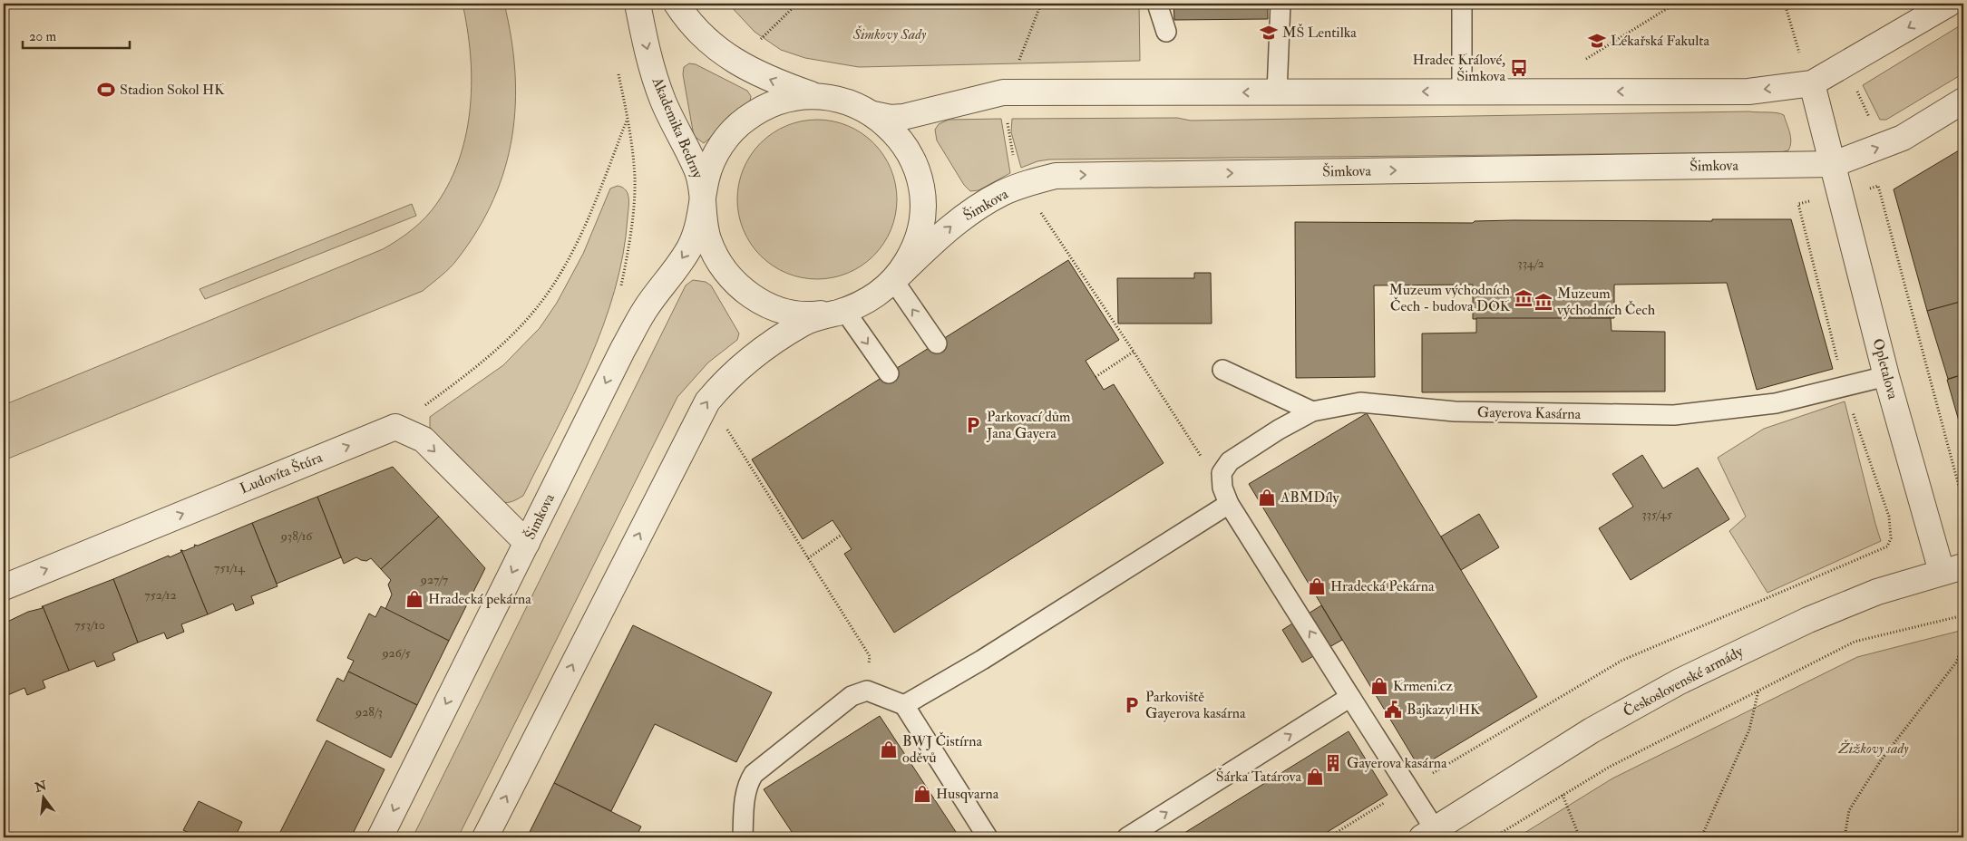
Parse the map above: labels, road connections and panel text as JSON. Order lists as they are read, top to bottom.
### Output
{
  "streets": {
    "street": [
      "Akademika Bedrny",
      "Šimkova",
      "Opletalova",
      "Ludovíta Štúra",
      "Československé armády"
    ],
    "lane": ["Gayerova Kasárna"]
  },
  "crossings": [
    ["Akademika Bedrny", "Šimkova"],
    ["Šimkova", "Opletalova"],
    ["Opletalova", "Gayerova Kasárna"],
    ["Opletalova", "Československé armády"]
  ],
  "one_way": ["Akademika Bedrny", "Ludovíta Štúra"],
  "parks": ["Šimkovy Sady", "Žižkovy sady"],
  "places": {
    "school or university": ["MŠ Lentilka", "Lékařská Fakulta"],
    "bus stop": ["Hradec Králové, Šimkova"],
    "sports": ["Stadion Sokol HK"],
    "museum": ["Muzeum východních Čech - budova DOK", "Muzeum východních Čech"],
    "parking": ["Parkovací dům Jana Gayera", "Parkoviště Gayerova kasárna"],
    "shop": [
      "ABMDíly",
      "Hradecká Pekárna",
      "Hradecká pekárna",
      "Krmeni.cz",
      "BWJ Čistírna oděvů",
      "Šárka Tatárova",
      "Husqvarna"
    ],
    "public building": ["Bajkazyl HK"],
    "building": ["Gayerova kasárna"]
  },
  "house_numbers": [
    "334/2",
    "335/45",
    "938/16",
    "751/14",
    "927/7",
    "752/12",
    "753/10",
    "926/5",
    "928/3"
  ],
  "scale_bar": "20 m",
  "north": "top"
}
